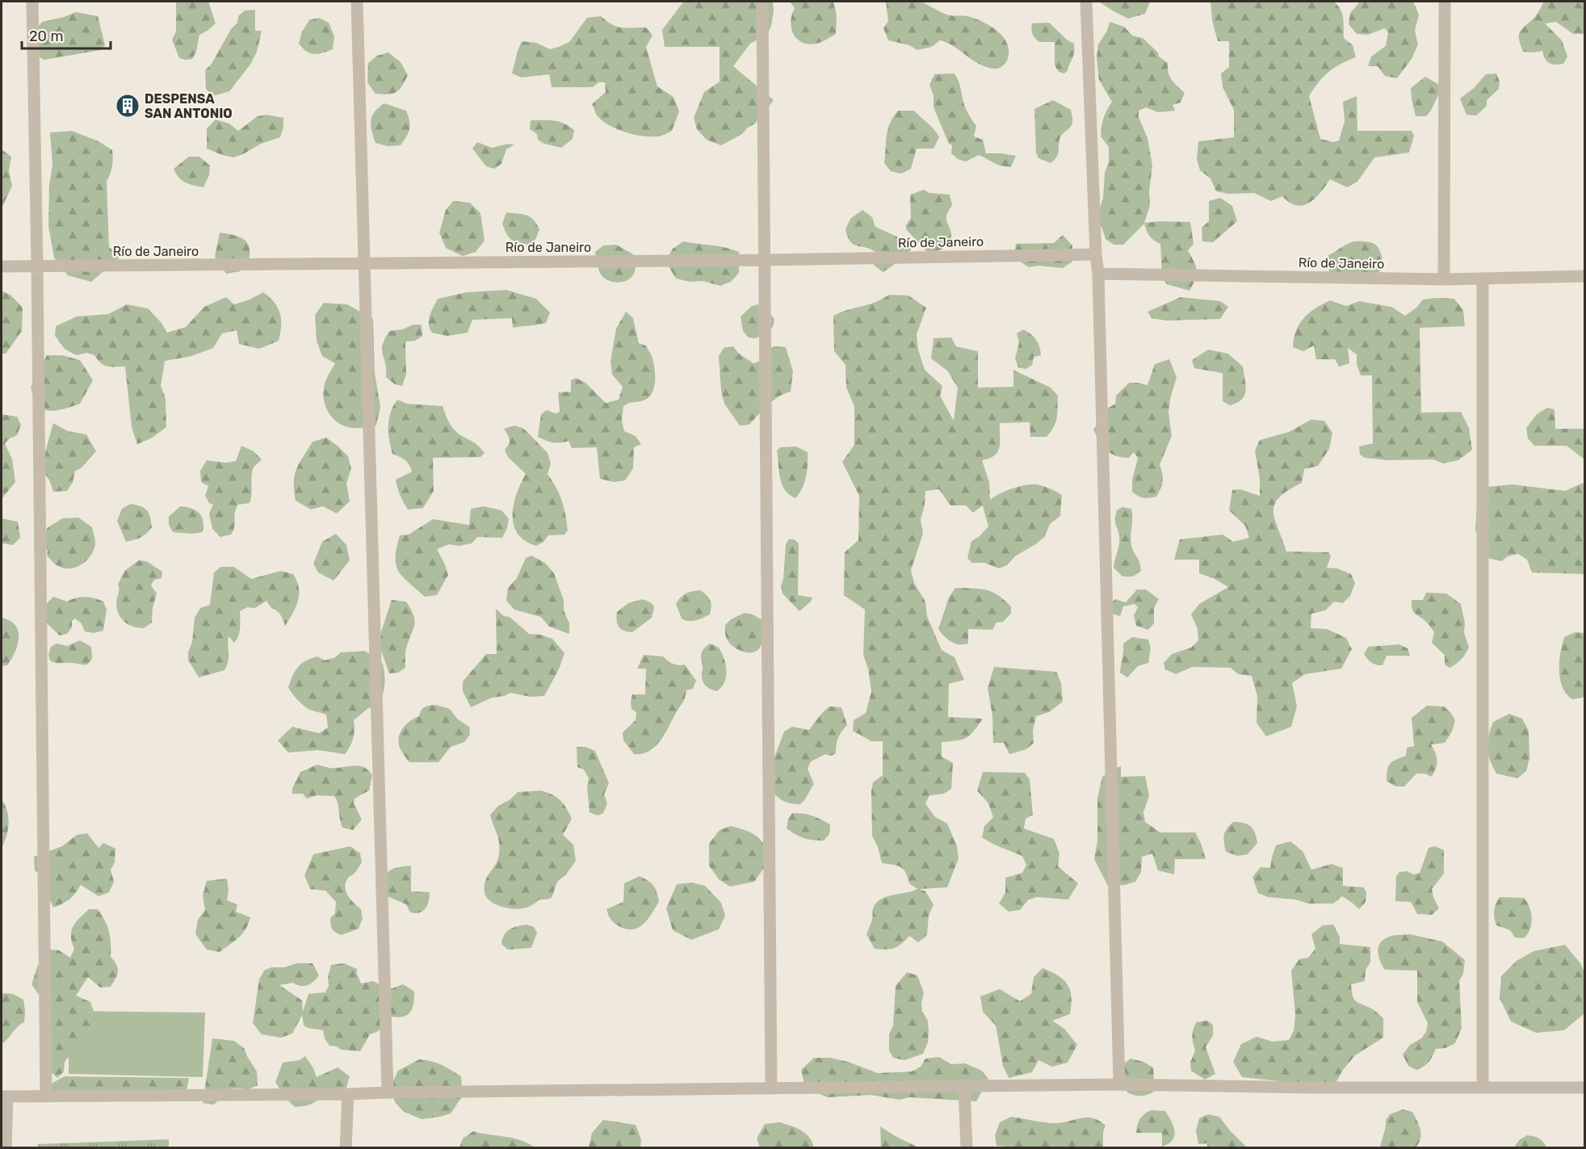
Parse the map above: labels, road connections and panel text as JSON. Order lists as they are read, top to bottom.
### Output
{
  "streets": {
    "street": ["Río de Janeiro"]
  },
  "places": {
    "building": ["DESPENSA SAN ANTONIO"]
  },
  "scale_bar": "20 m"
}
